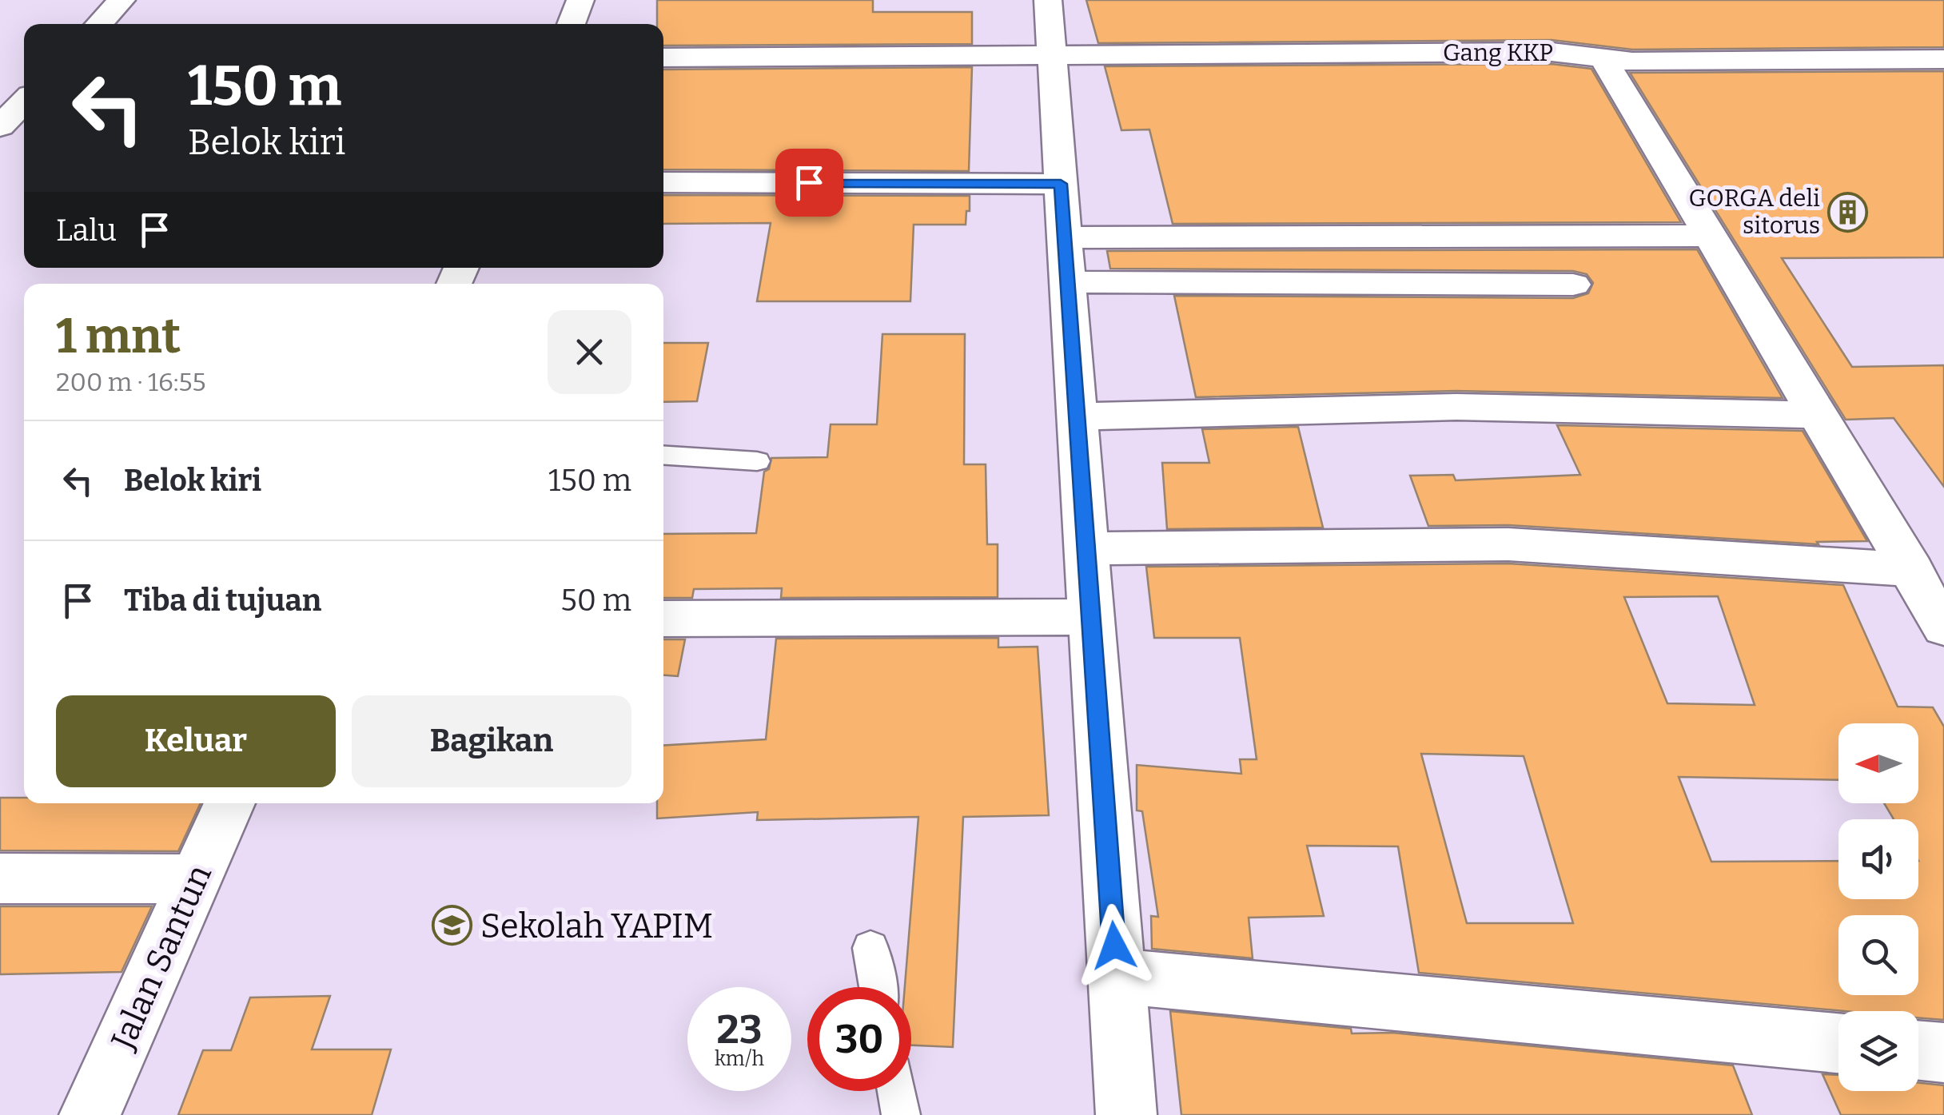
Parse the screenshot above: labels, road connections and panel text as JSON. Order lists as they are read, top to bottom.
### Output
{
  "streets": {
    "street": ["Gang KKP", "Jalan Santun"]
  },
  "places": {
    "building": ["GORGA deli sitorus"],
    "school or university": ["Sekolah YAPIM"]
  },
  "north": "left",
  "page": {
    "turn": ["150 m", "Belok kiri"],
    "then": "Lalu",
    "heading": ["1 mnt", "200 m · 16:55"],
    "list": [
      {
        "name": "Belok kiri",
        "value": "150 m"
      },
      {
        "name": "Tiba di tujuan",
        "value": "50 m"
      }
    ],
    "buttons": ["Keluar", "Bagikan"],
    "speed": "23 km/h",
    "limit": "30"
  }
}
